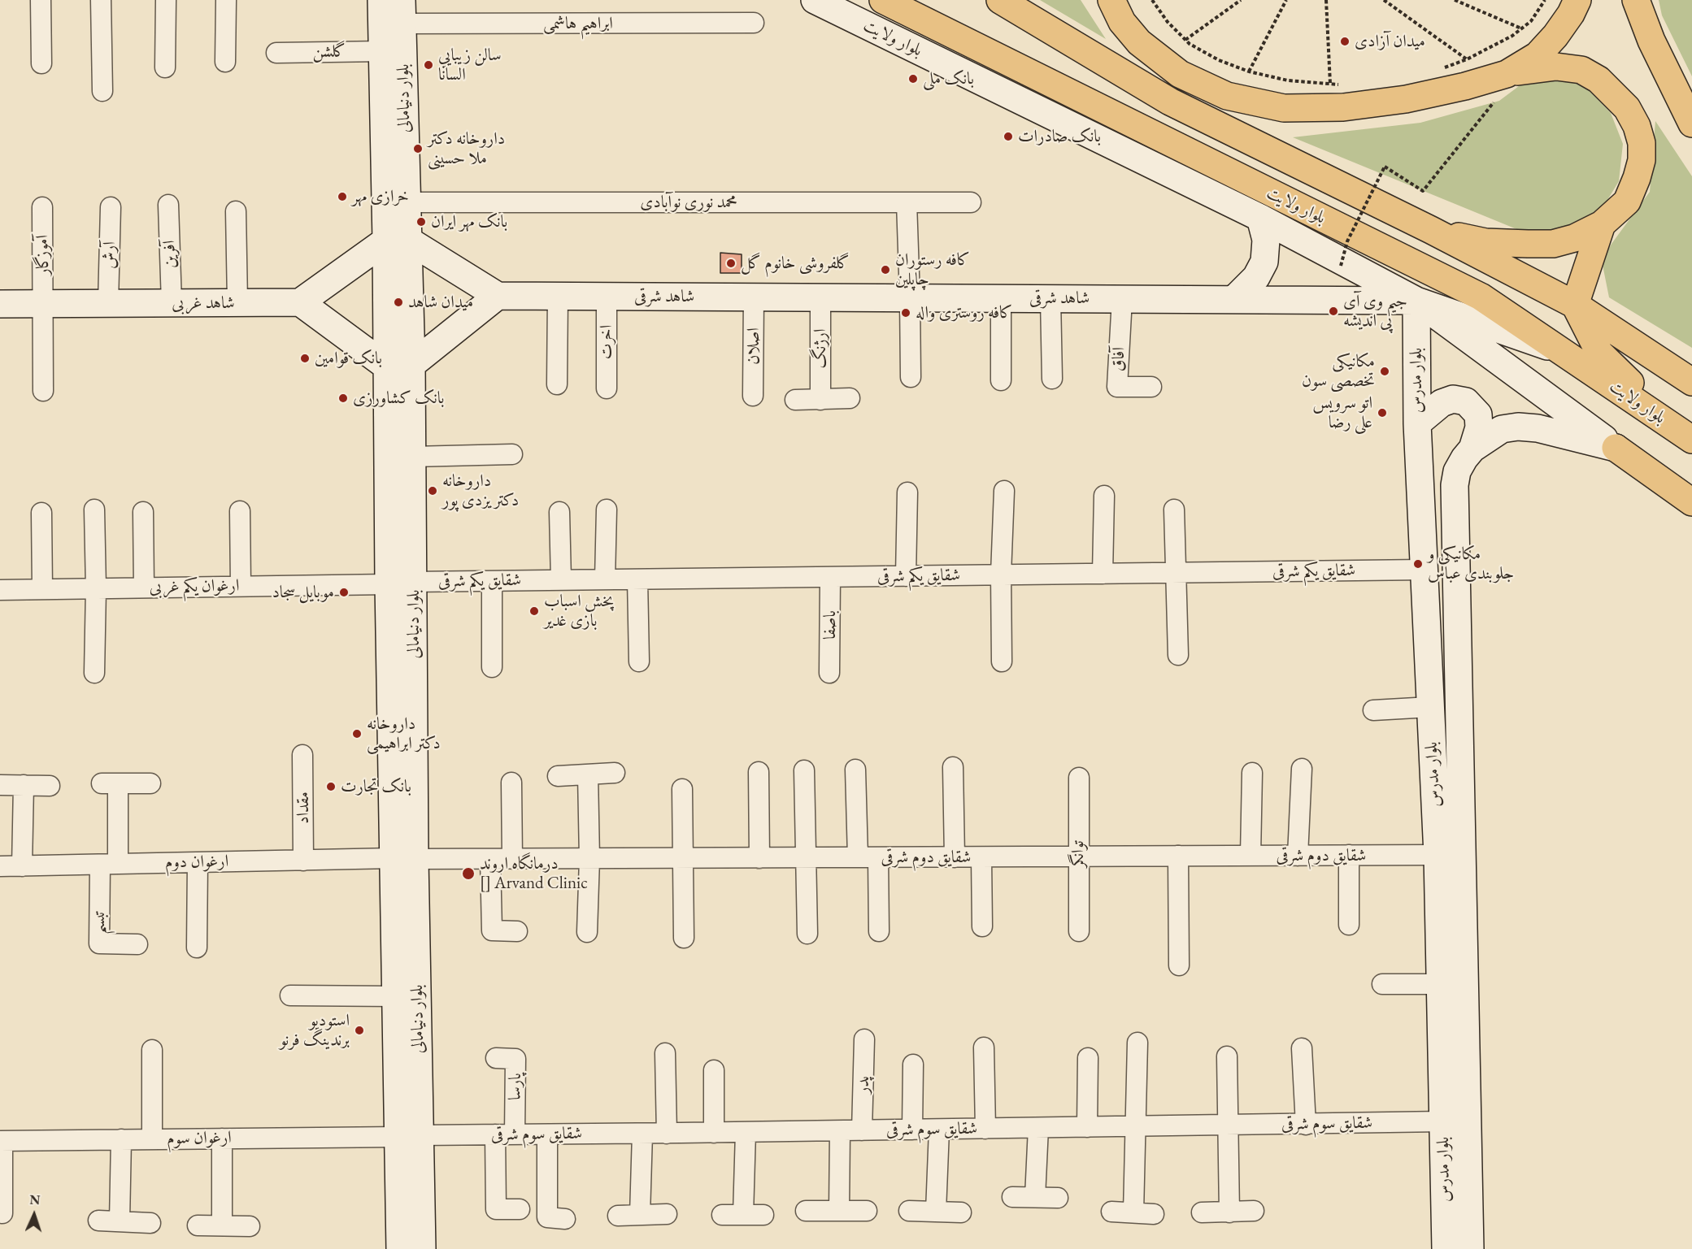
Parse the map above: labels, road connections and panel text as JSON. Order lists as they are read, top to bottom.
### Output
{
  "streets": {
    "main road": [
      "بلوار ولایت",
      "بلوار دنیامالی",
      "شاهد شرقی",
      "شاهد غربی",
      "بلوار مدرس"
    ],
    "street": [
      "ابراهیم هاشمی",
      "گلشن",
      "محمد نوری نوآبادی",
      "آفرین",
      "آموزگار",
      "آرش",
      "اخرت",
      "اصلان",
      "ارژنگ",
      "آفاق",
      "شقایق یکم شرقی",
      "ارغوان یکم غربی",
      "باصفا",
      "مقداد",
      "توانگر",
      "شقایق دوم شرقی",
      "ارغوان دوم",
      "تبسم",
      "پدر",
      "پارسا",
      "شقایق سوم شرقی",
      "ارغوان سوم"
    ]
  },
  "crossings": [
    ["ابراهیم هاشمی", "بلوار دنیامالی"],
    ["بلوار ولایت", "شاهد شرقی"],
    ["بلوار ولایت", "بلوار مدرس"],
    ["گلشن", "بلوار دنیامالی"],
    ["بلوار دنیامالی", "محمد نوری نوآبادی"],
    ["بلوار دنیامالی", "شقایق یکم شرقی"],
    ["بلوار دنیامالی", "ارغوان یکم غربی"],
    ["بلوار دنیامالی", "شقایق دوم شرقی"],
    ["بلوار دنیامالی", "ارغوان دوم"],
    ["بلوار دنیامالی", "شقایق سوم شرقی"],
    ["بلوار دنیامالی", "ارغوان سوم"],
    ["آفرین", "شاهد غربی"],
    ["آموزگار", "شاهد غربی"],
    ["آرش", "شاهد غربی"],
    ["شاهد شرقی", "اخرت"],
    ["شاهد شرقی", "اصلان"],
    ["شاهد شرقی", "ارژنگ"],
    ["شاهد شرقی", "آفاق"],
    ["شاهد شرقی", "بلوار مدرس"],
    ["بلوار مدرس", "شقایق یکم شرقی"],
    ["بلوار مدرس", "شقایق دوم شرقی"],
    ["بلوار مدرس", "شقایق سوم شرقی"],
    ["شقایق یکم شرقی", "ارغوان یکم غربی"],
    ["شقایق یکم شرقی", "باصفا"],
    ["مقداد", "ارغوان دوم"],
    ["توانگر", "شقایق دوم شرقی"],
    ["شقایق دوم شرقی", "ارغوان دوم"],
    ["ارغوان دوم", "تبسم"],
    ["پدر", "شقایق سوم شرقی"],
    ["پارسا", "شقایق سوم شرقی"],
    ["شقایق سوم شرقی", "ارغوان سوم"]
  ],
  "places": [
    "میدان آزادی",
    "سالن زيبايي السانا",
    "بانک ملی",
    "بانک صادرات",
    "داروخانه دکتر ملا حسینی",
    "خرازی مهر",
    "بانک مهر ایران",
    "گلفروشی خانوم گل",
    "کافه رستوران چاپلین",
    "میدان شاهد",
    "جیم وی آی پی اندیشه",
    "کافه روستری واله",
    "بانک قوامین",
    "مکانیکی تخصصی سون",
    "بانک کشاورزی",
    "اتو سرویس علی رضا",
    "داروخانه دکتر یزدی پور",
    "مکانیکی و جلوبندی عباس",
    "موبایل سجاد",
    "پخش اسباب بازی غدیر",
    "داروخانه دکتر ابراهیمی",
    "بانک تجارت",
    "درمانگاه اروند [] Arvand Clinic",
    "استودیو برندینگ فرنو"
  ],
  "north": "top"
}
